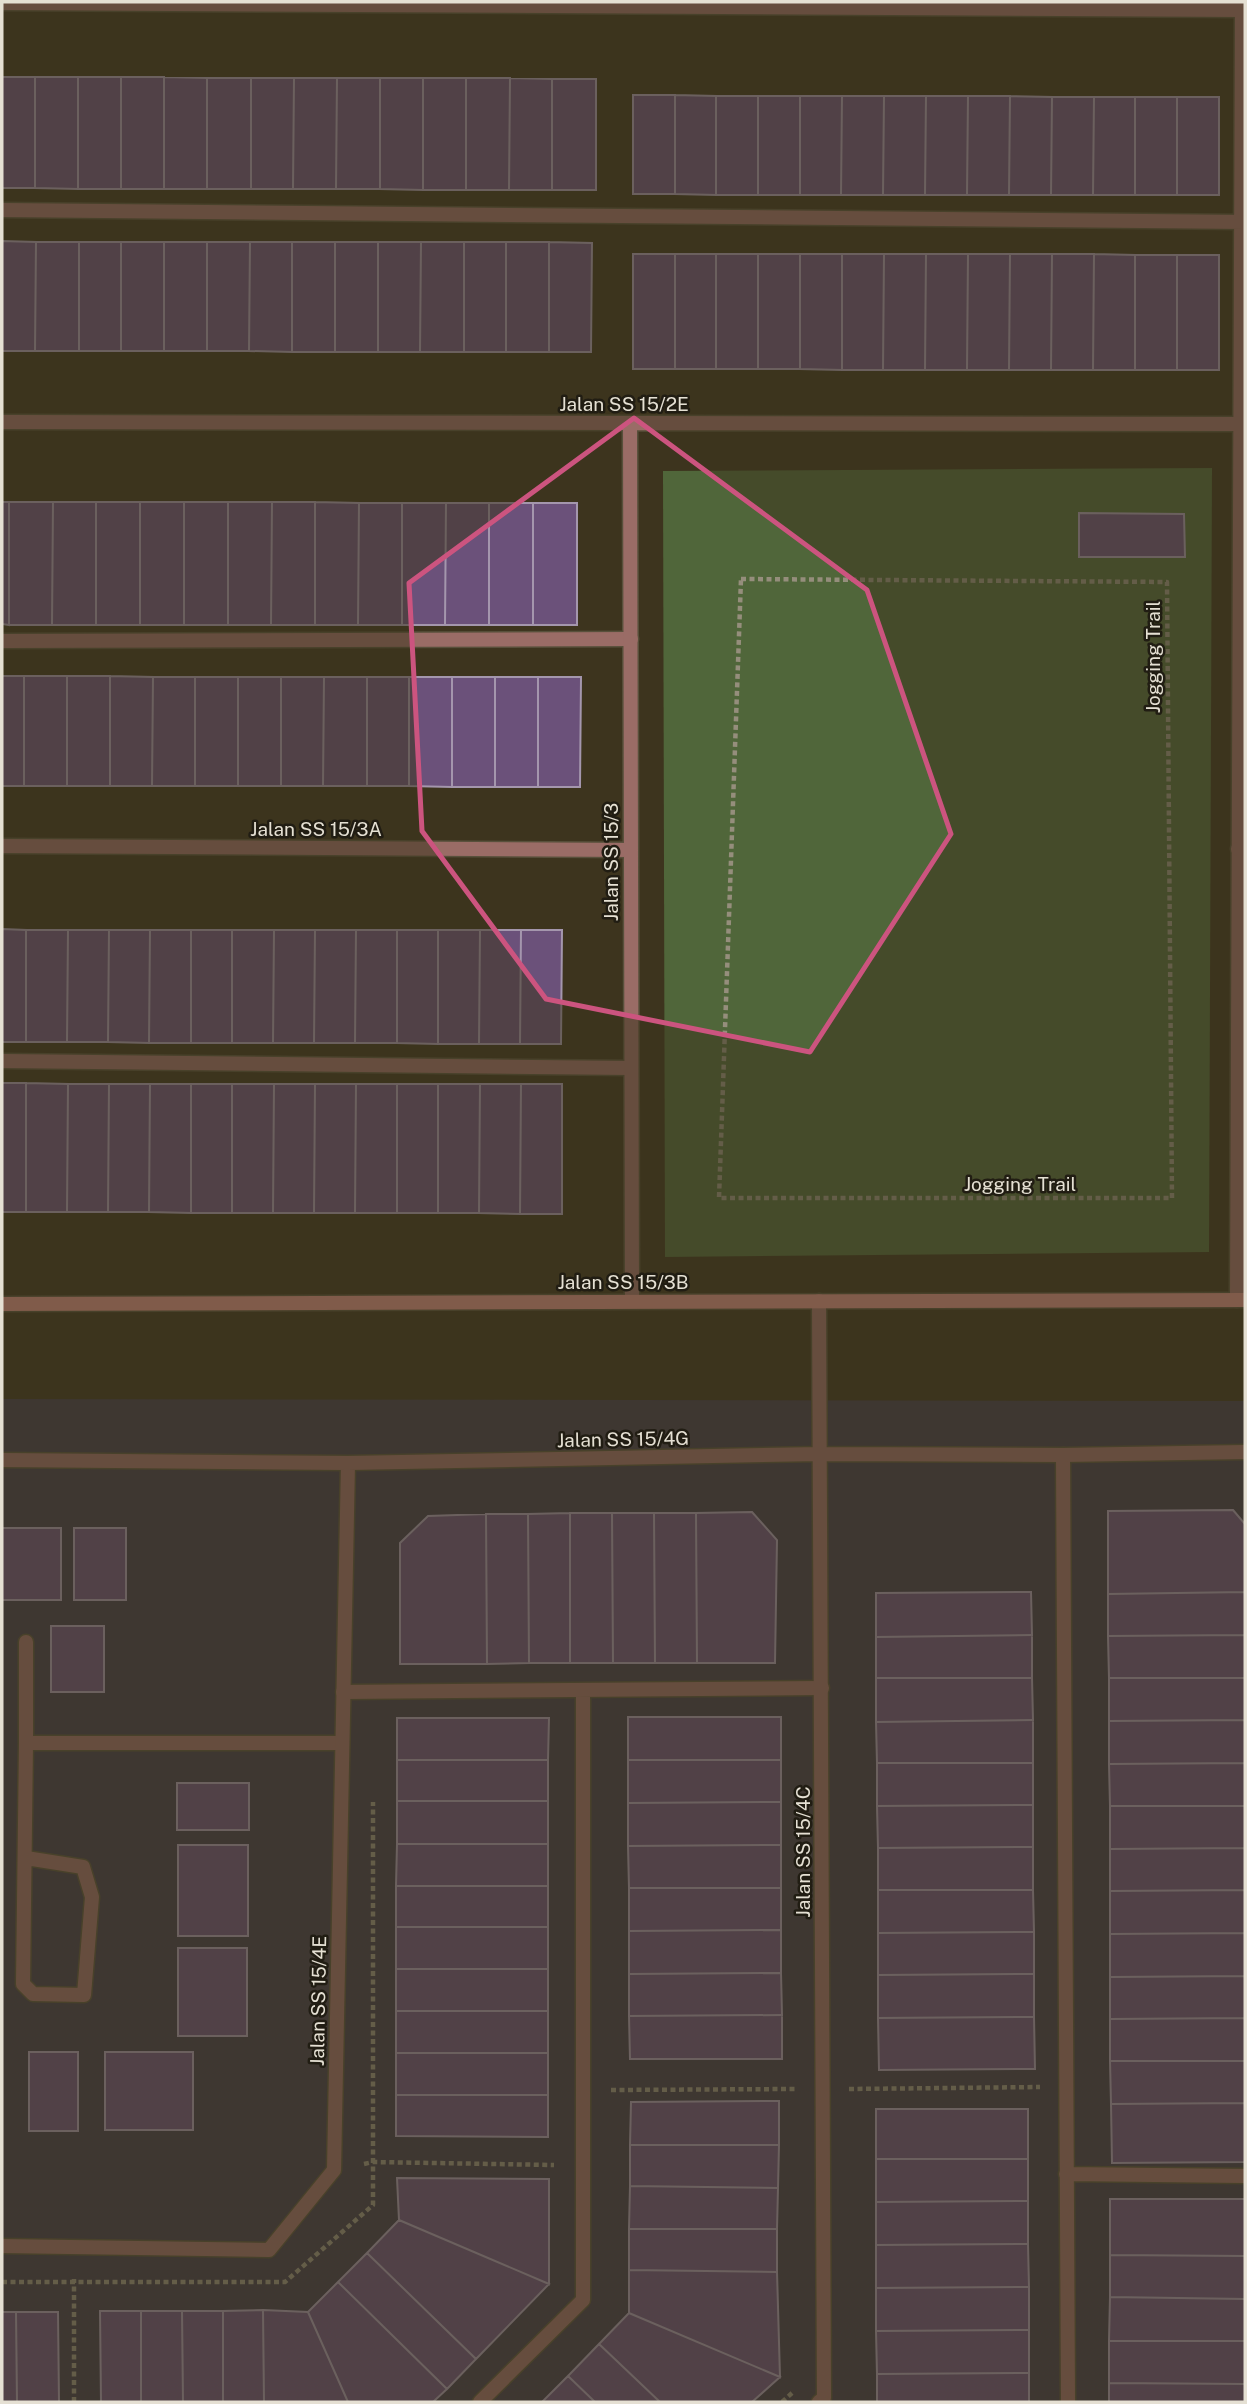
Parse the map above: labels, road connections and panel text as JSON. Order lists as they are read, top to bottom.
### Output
{
  "streets": {
    "street": [
      "Jalan SS 15/2E",
      "Jalan SS 15/3A",
      "Jalan SS 15/3",
      "Jalan SS 15/3B",
      "Jalan SS 15/4G",
      "Jalan SS 15/4C",
      "Jalan SS 15/4E"
    ],
    "path": ["Jogging Trail"]
  },
  "crossings": [
    ["Jalan SS 15/2E", "Jalan SS 15/3"],
    ["Jalan SS 15/3A", "Jalan SS 15/3"],
    ["Jalan SS 15/3", "Jalan SS 15/3B"],
    ["Jalan SS 15/3B", "Jalan SS 15/4C"],
    ["Jalan SS 15/4G", "Jalan SS 15/4C"],
    ["Jalan SS 15/4G", "Jalan SS 15/4E"]
  ]
}
